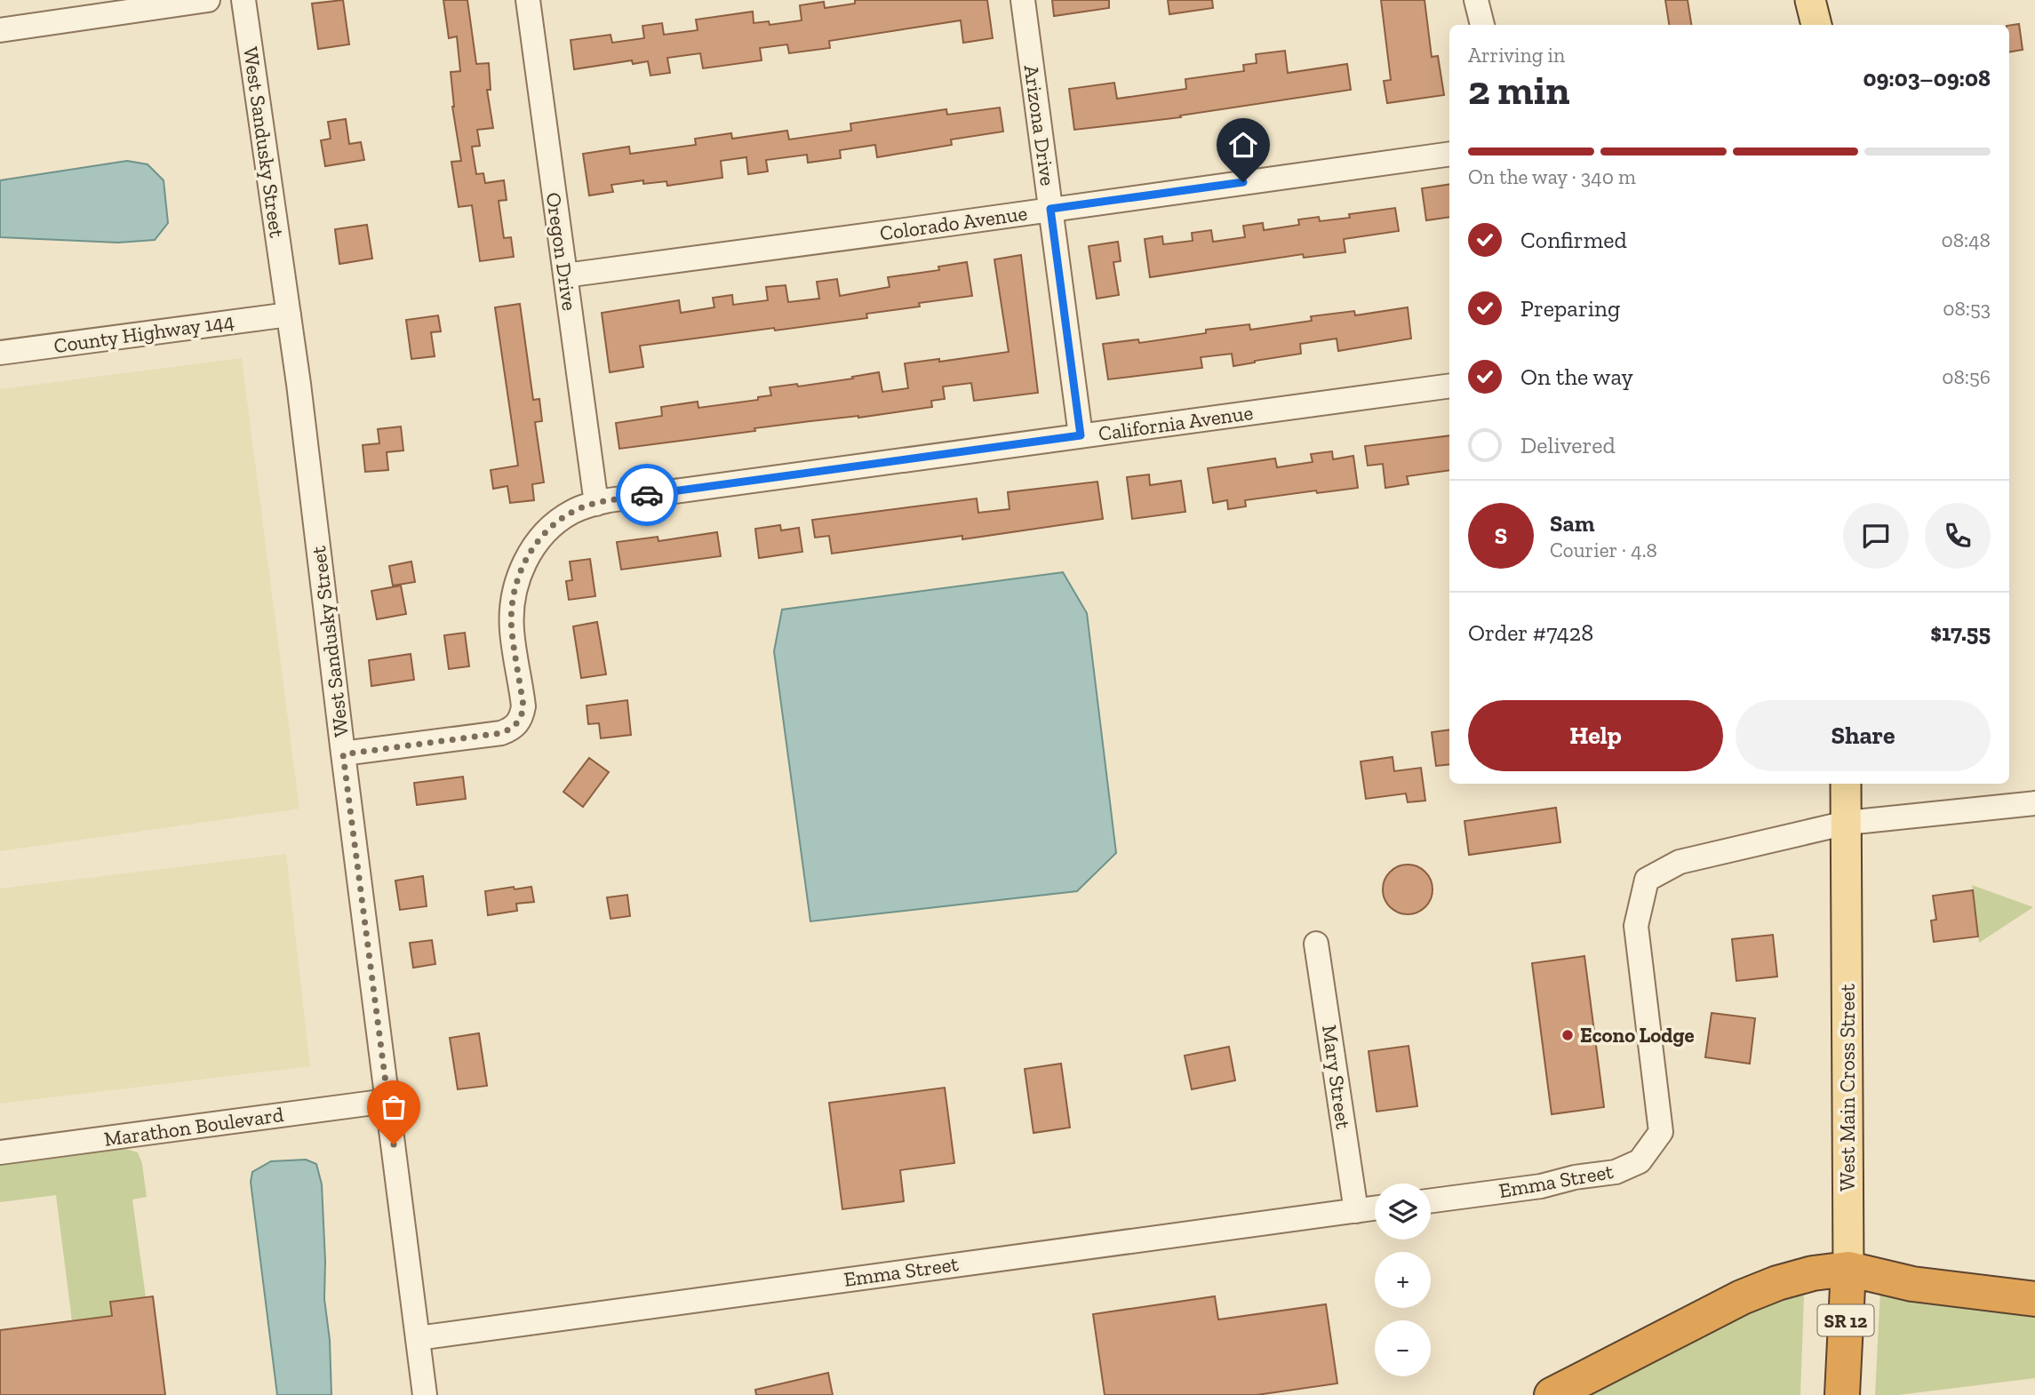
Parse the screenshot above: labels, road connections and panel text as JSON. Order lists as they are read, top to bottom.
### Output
{
  "streets": {
    "highway": ["West Main Cross Street", "SR 12"],
    "street": [
      "Arizona Drive",
      "West Sandusky Street",
      "Colorado Avenue",
      "Oregon Drive",
      "County Highway 144",
      "California Avenue",
      "Mary Street",
      "Marathon Boulevard",
      "Emma Street"
    ]
  },
  "crossings": [
    ["Arizona Drive", "Colorado Avenue"],
    ["Arizona Drive", "California Avenue"],
    ["West Sandusky Street", "County Highway 144"],
    ["West Sandusky Street", "California Avenue"],
    ["West Sandusky Street", "Marathon Boulevard"],
    ["West Sandusky Street", "Emma Street"],
    ["Colorado Avenue", "Oregon Drive"],
    ["Oregon Drive", "California Avenue"],
    ["Mary Street", "Emma Street"],
    ["West Main Cross Street", "Emma Street"]
  ],
  "places": ["Econo Lodge"],
  "page": {
    "heading": ["2 min", "Arriving in", "09:03–09:08"],
    "panel": [
      "Sam",
      "Courier · 4.8",
      "Order #7428",
      "$17.55"
    ],
    "bar": "On the way · 340 m",
    "list": [
      ["Confirmed", "08:48"],
      ["Preparing", "08:53"],
      ["On the way", "08:56"],
      "Delivered"
    ],
    "round": "S",
    "buttons": ["Help", "Share"],
    "map_buttons": ["+", "−"]
  }
}
